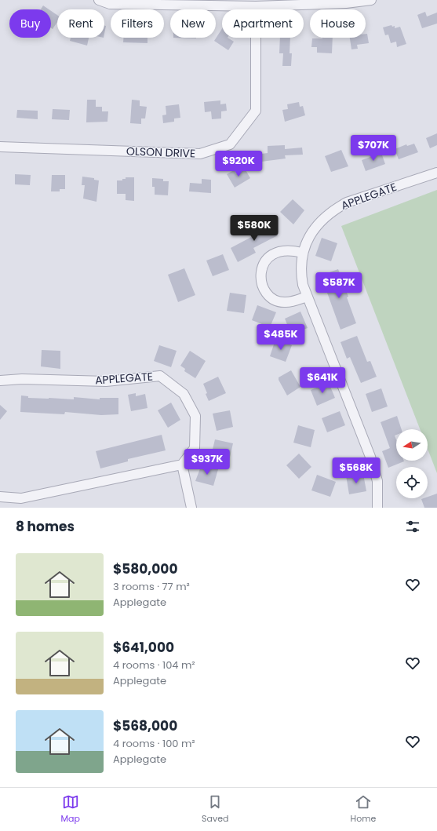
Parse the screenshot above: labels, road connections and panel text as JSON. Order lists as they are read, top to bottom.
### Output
{
  "streets": {
    "street": ["OLSON DRIVE", "APPLEGATE"]
  },
  "north": "left",
  "page": {
    "chip": [
      "Buy",
      "Rent",
      "Filters",
      "New",
      "Apartment",
      "House"
    ],
    "price": [
      "$707K",
      "$920K",
      "$580K",
      "$587K",
      "$485K",
      "$641K",
      "$937K",
      "$568K"
    ],
    "heading": "8 homes",
    "list": [
      {
        "name": "$580,000",
        "note": "3 rooms · 77 m² · Applegate"
      },
      {
        "name": "$641,000",
        "note": "4 rooms · 104 m² · Applegate"
      },
      {
        "name": "$568,000",
        "note": "4 rooms · 100 m² · Applegate"
      }
    ],
    "tabs": ["Map", "Saved", "Home"]
  }
}
